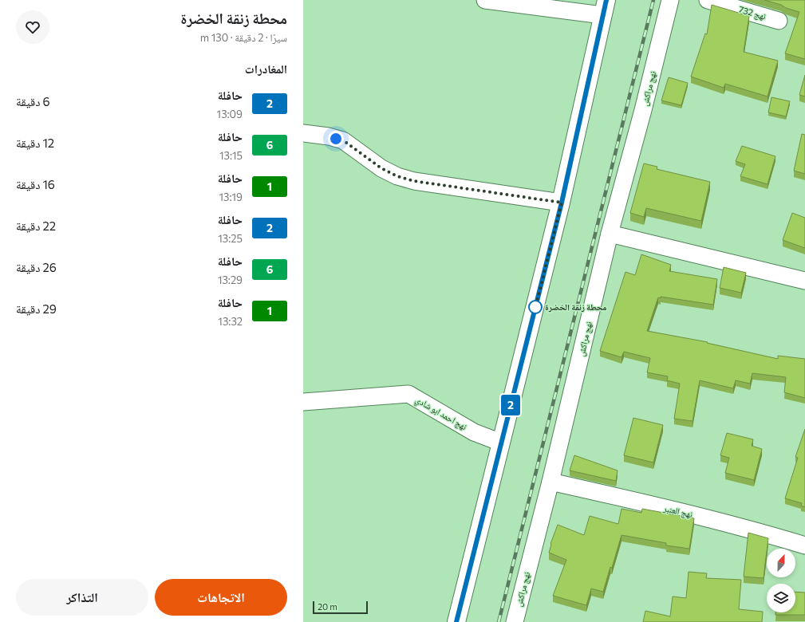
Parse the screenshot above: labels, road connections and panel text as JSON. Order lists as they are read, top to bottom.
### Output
{
  "streets": {
    "street": [
      "نهج 732",
      "نهج مراكش",
      "نهج احمد ابو شادي",
      "نهج العنبر"
    ]
  },
  "crossings": [
    ["نهج مراكش", "نهج العنبر"]
  ],
  "places": ["محطة زنقة الخضرة"],
  "lines": ["bus line 2"],
  "scale_bar": "20 m",
  "north": "top",
  "page": {
    "on_map": "2",
    "heading": [
      ["محطة زنقة الخضرة", "سيرًا · 2 دقيقة · 130 m"],
      "المغادرات"
    ],
    "list": [
      {
        "mark": "2",
        "name": "حافلة",
        "note": "13:09",
        "value": "6 دقيقة"
      },
      {
        "mark": "6",
        "name": "حافلة",
        "note": "13:15",
        "value": "12 دقيقة"
      },
      {
        "mark": "1",
        "name": "حافلة",
        "note": "13:19",
        "value": "16 دقيقة"
      },
      {
        "mark": "2",
        "name": "حافلة",
        "note": "13:25",
        "value": "22 دقيقة"
      },
      {
        "mark": "6",
        "name": "حافلة",
        "note": "13:29",
        "value": "26 دقيقة"
      },
      {
        "mark": "1",
        "name": "حافلة",
        "note": "13:32",
        "value": "29 دقيقة"
      }
    ],
    "buttons": ["الاتجاهات", "التذاكر"],
    "scale": "20 m"
  }
}
